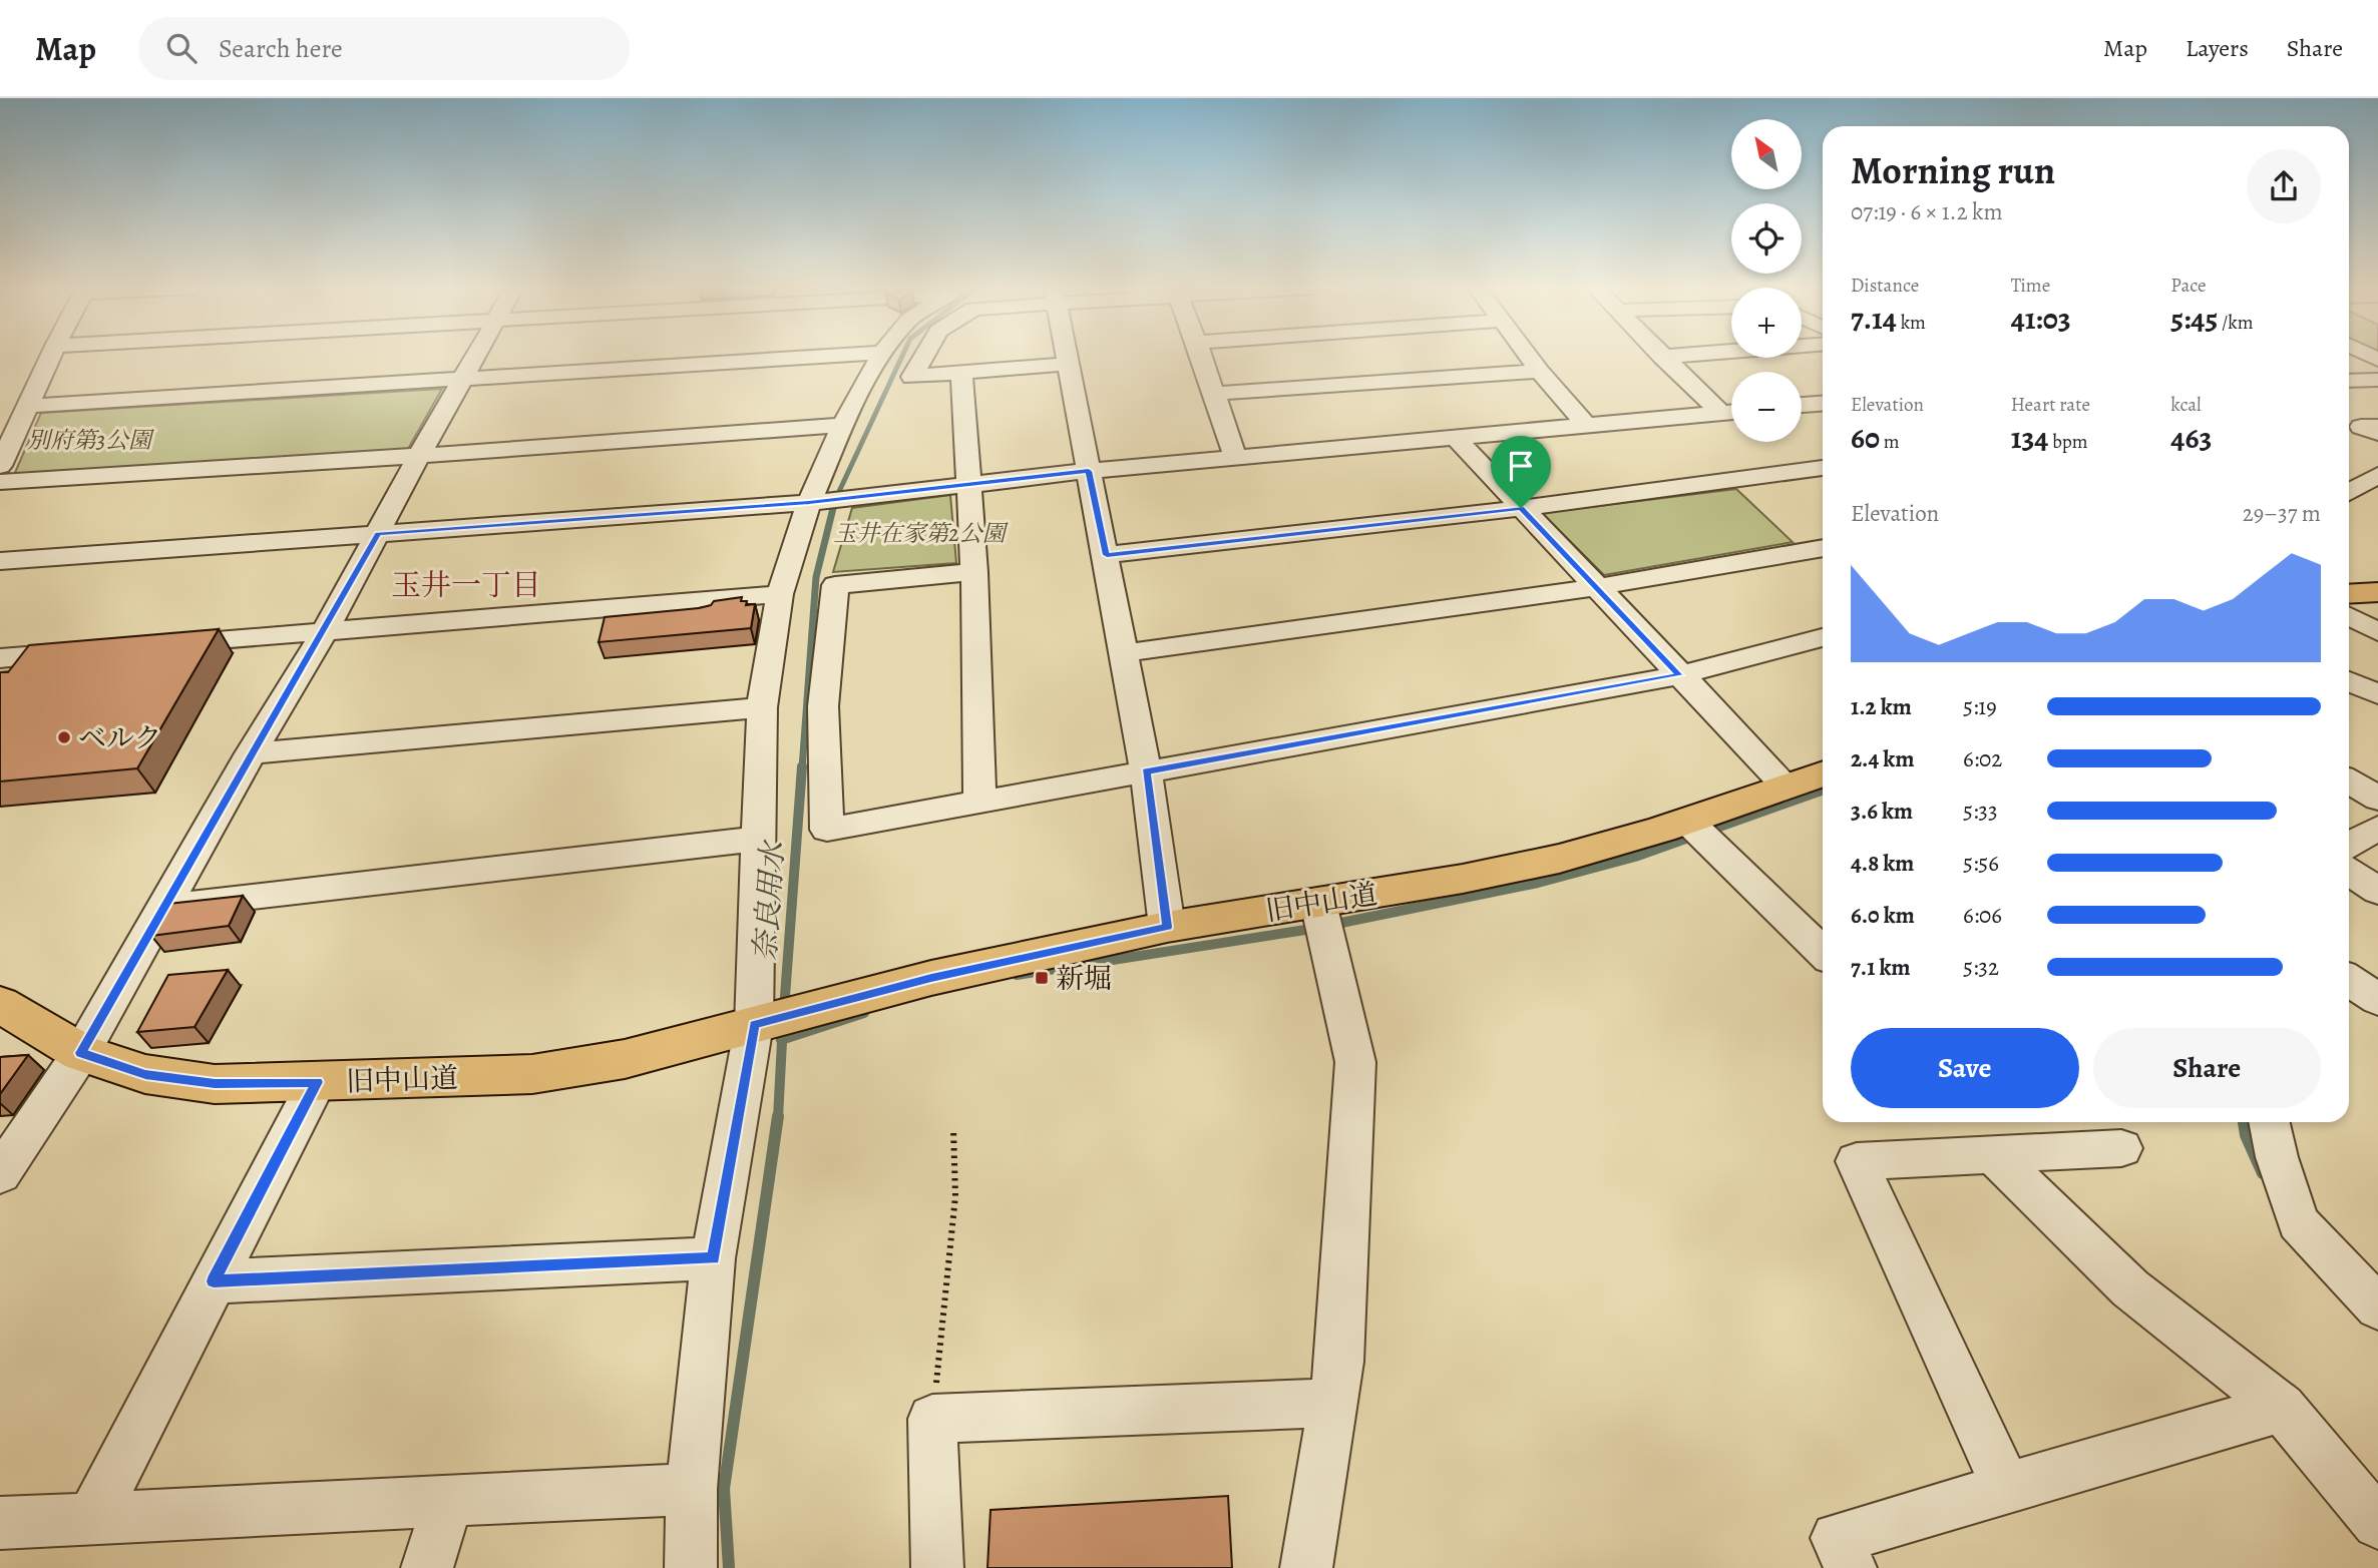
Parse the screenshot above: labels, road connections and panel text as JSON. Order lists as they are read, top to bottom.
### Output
{
  "streets": {
    "main road": ["旧中山道"]
  },
  "districts": ["玉井一丁目"],
  "water": ["奈良用水"],
  "parks": ["別府第3公園", "玉井在家第2公園"],
  "places": {
    "other": ["ベルク"],
    "transit": ["新堀"]
  },
  "north": "top left",
  "page": {
    "header": "Map",
    "search": "Search here",
    "nav": ["Map", "Layers", "Share"],
    "map_buttons": ["+", "−"],
    "heading": ["Morning run", "07:19 · 6 × 1.2 km"],
    "stats": [
      ["Distance", "7.14 km"],
      ["Time", "41:03"],
      ["Pace", "5:45 /km"],
      ["Elevation", "60 m"],
      ["Heart rate", "134 bpm"],
      ["kcal", "463"]
    ],
    "chart": ["Elevation", "29–37 m"],
    "list": [
      {
        "name": "1.2 km",
        "note": "5:19"
      },
      {
        "name": "2.4 km",
        "note": "6:02"
      },
      {
        "name": "3.6 km",
        "note": "5:33"
      },
      {
        "name": "4.8 km",
        "note": "5:56"
      },
      {
        "name": "6.0 km",
        "note": "6:06"
      },
      {
        "name": "7.1 km",
        "note": "5:32"
      }
    ],
    "buttons": ["Save", "Share"]
  }
}
